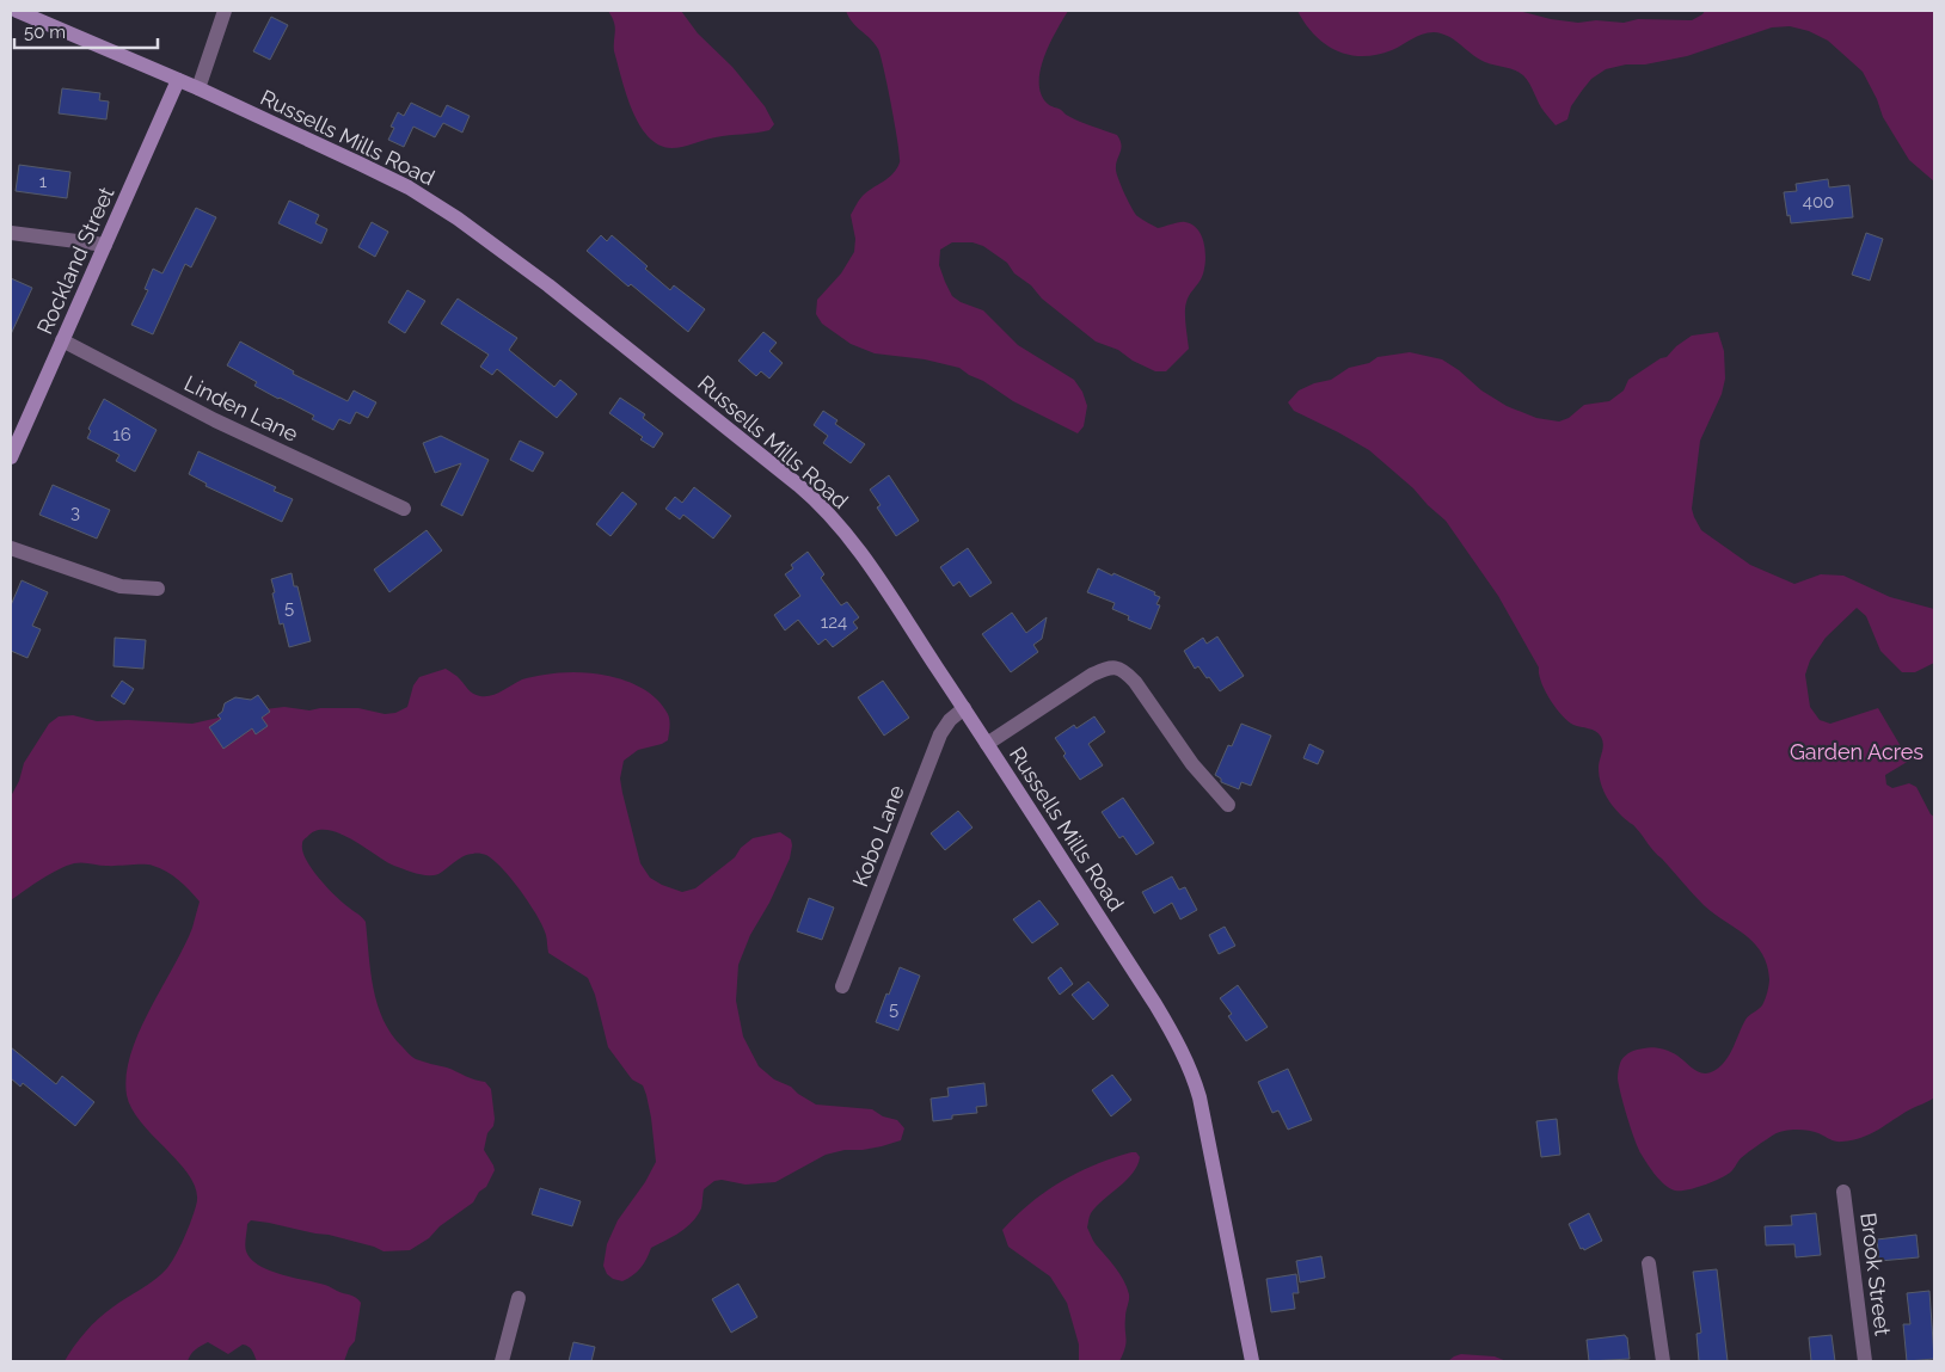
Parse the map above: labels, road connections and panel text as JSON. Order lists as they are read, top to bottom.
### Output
{
  "streets": {
    "main road": ["Russells Mills Road", "Rockland Street"],
    "street": ["Linden Lane", "Kobo Lane", "Brook Street"]
  },
  "crossings": [
    ["Russells Mills Road", "Rockland Street"],
    ["Russells Mills Road", "Kobo Lane"],
    ["Rockland Street", "Linden Lane"]
  ],
  "parks": ["Garden Acres"],
  "house_numbers": [
    "1",
    "400",
    "16",
    "3",
    "5",
    "124",
    "5"
  ],
  "scale_bar": "50 m"
}
